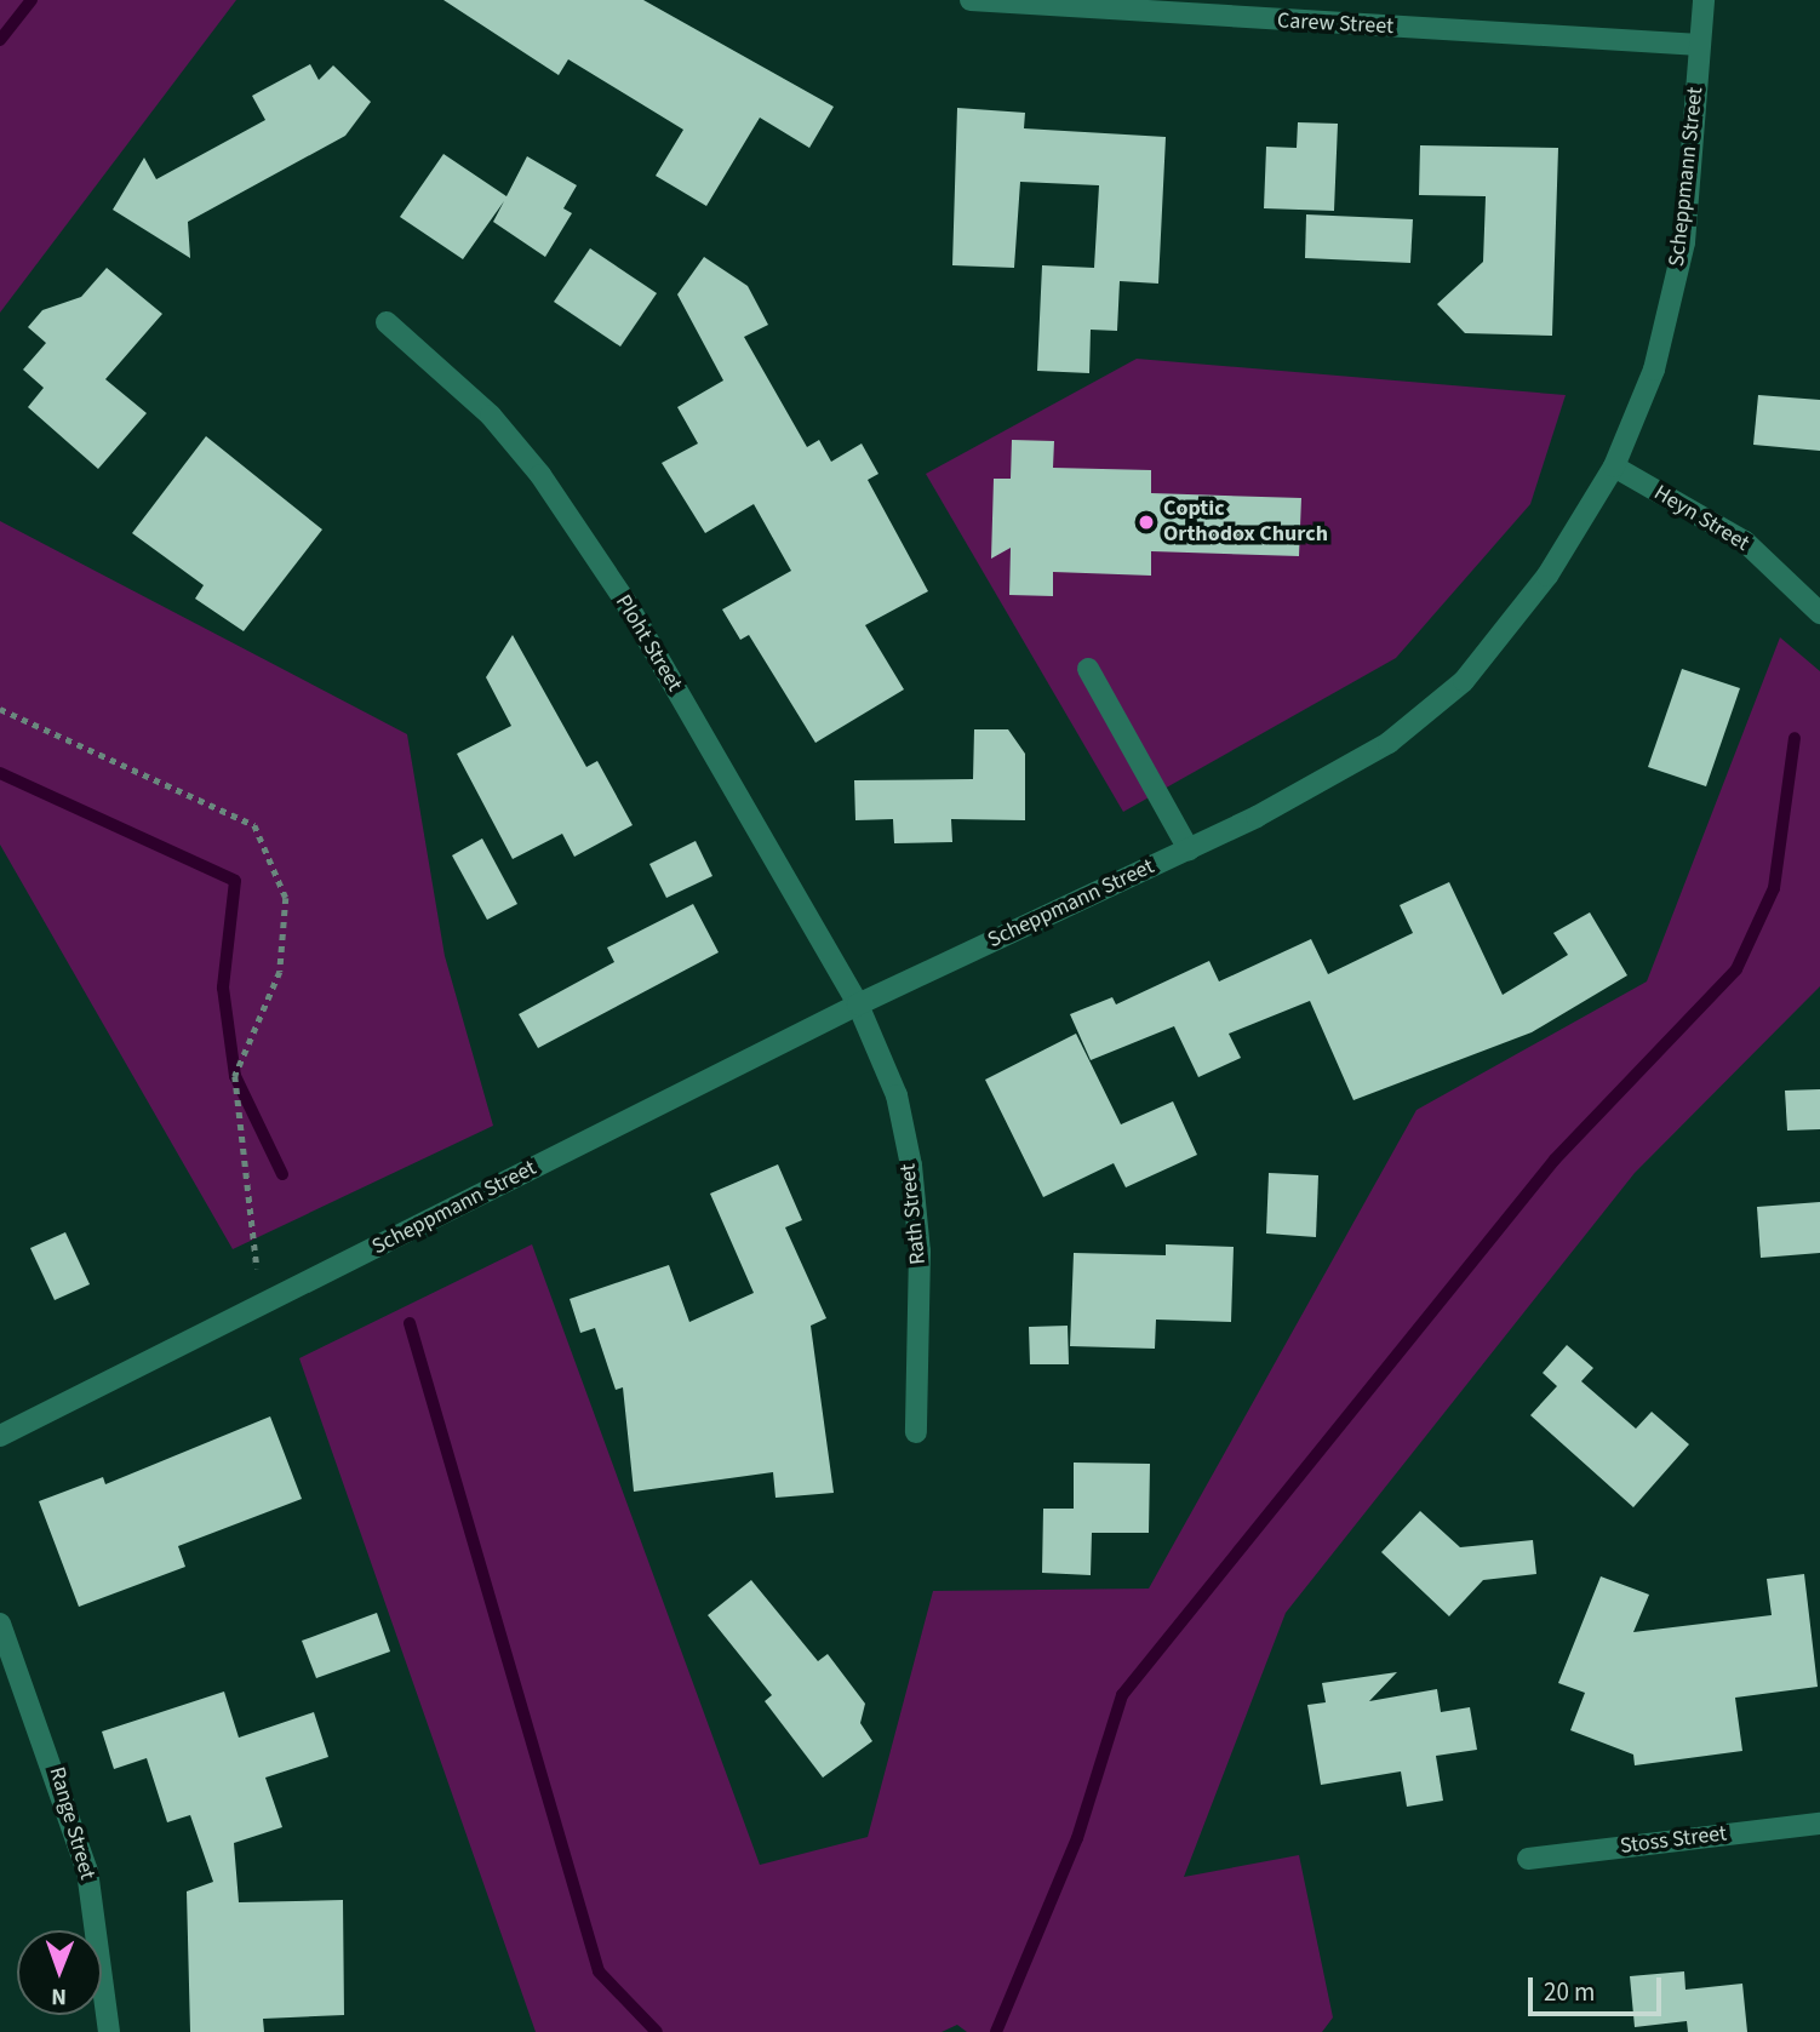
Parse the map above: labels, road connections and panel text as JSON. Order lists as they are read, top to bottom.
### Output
{
  "streets": {
    "street": [
      "Carew Street",
      "Scheppmann Street",
      "Heyn Street",
      "Ploht Street",
      "Rath Street",
      "Range Street",
      "Stoss Street"
    ]
  },
  "crossings": [
    ["Carew Street", "Scheppmann Street"],
    ["Scheppmann Street", "Heyn Street"],
    ["Scheppmann Street", "Ploht Street"],
    ["Scheppmann Street", "Rath Street"],
    ["Ploht Street", "Rath Street"]
  ],
  "places": ["Coptic Orthodox Church"],
  "scale_bar": "20 m",
  "north": "bottom"
}
